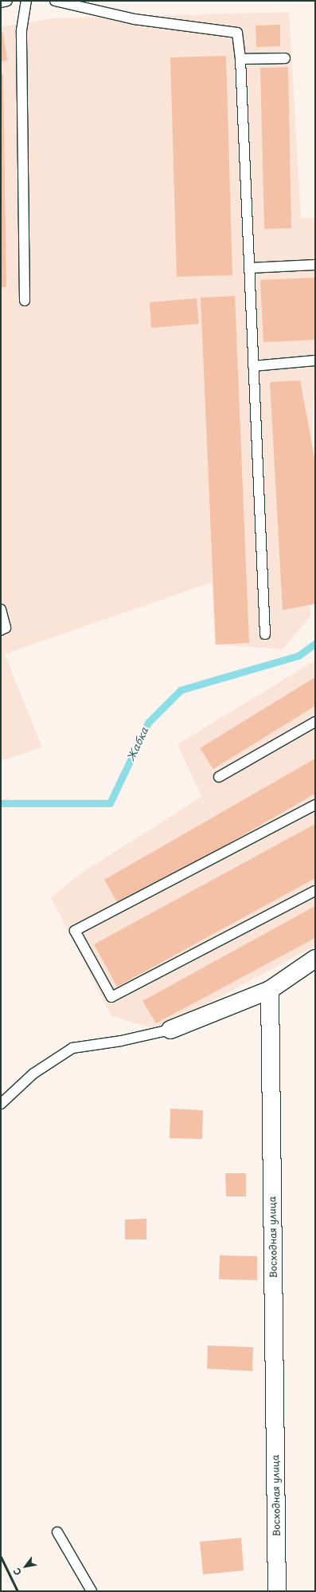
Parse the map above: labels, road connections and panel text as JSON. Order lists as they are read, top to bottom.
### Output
{
  "streets": {
    "street": ["Восходная улица"]
  },
  "water": ["Жабка"],
  "north": "bottom left"
}
